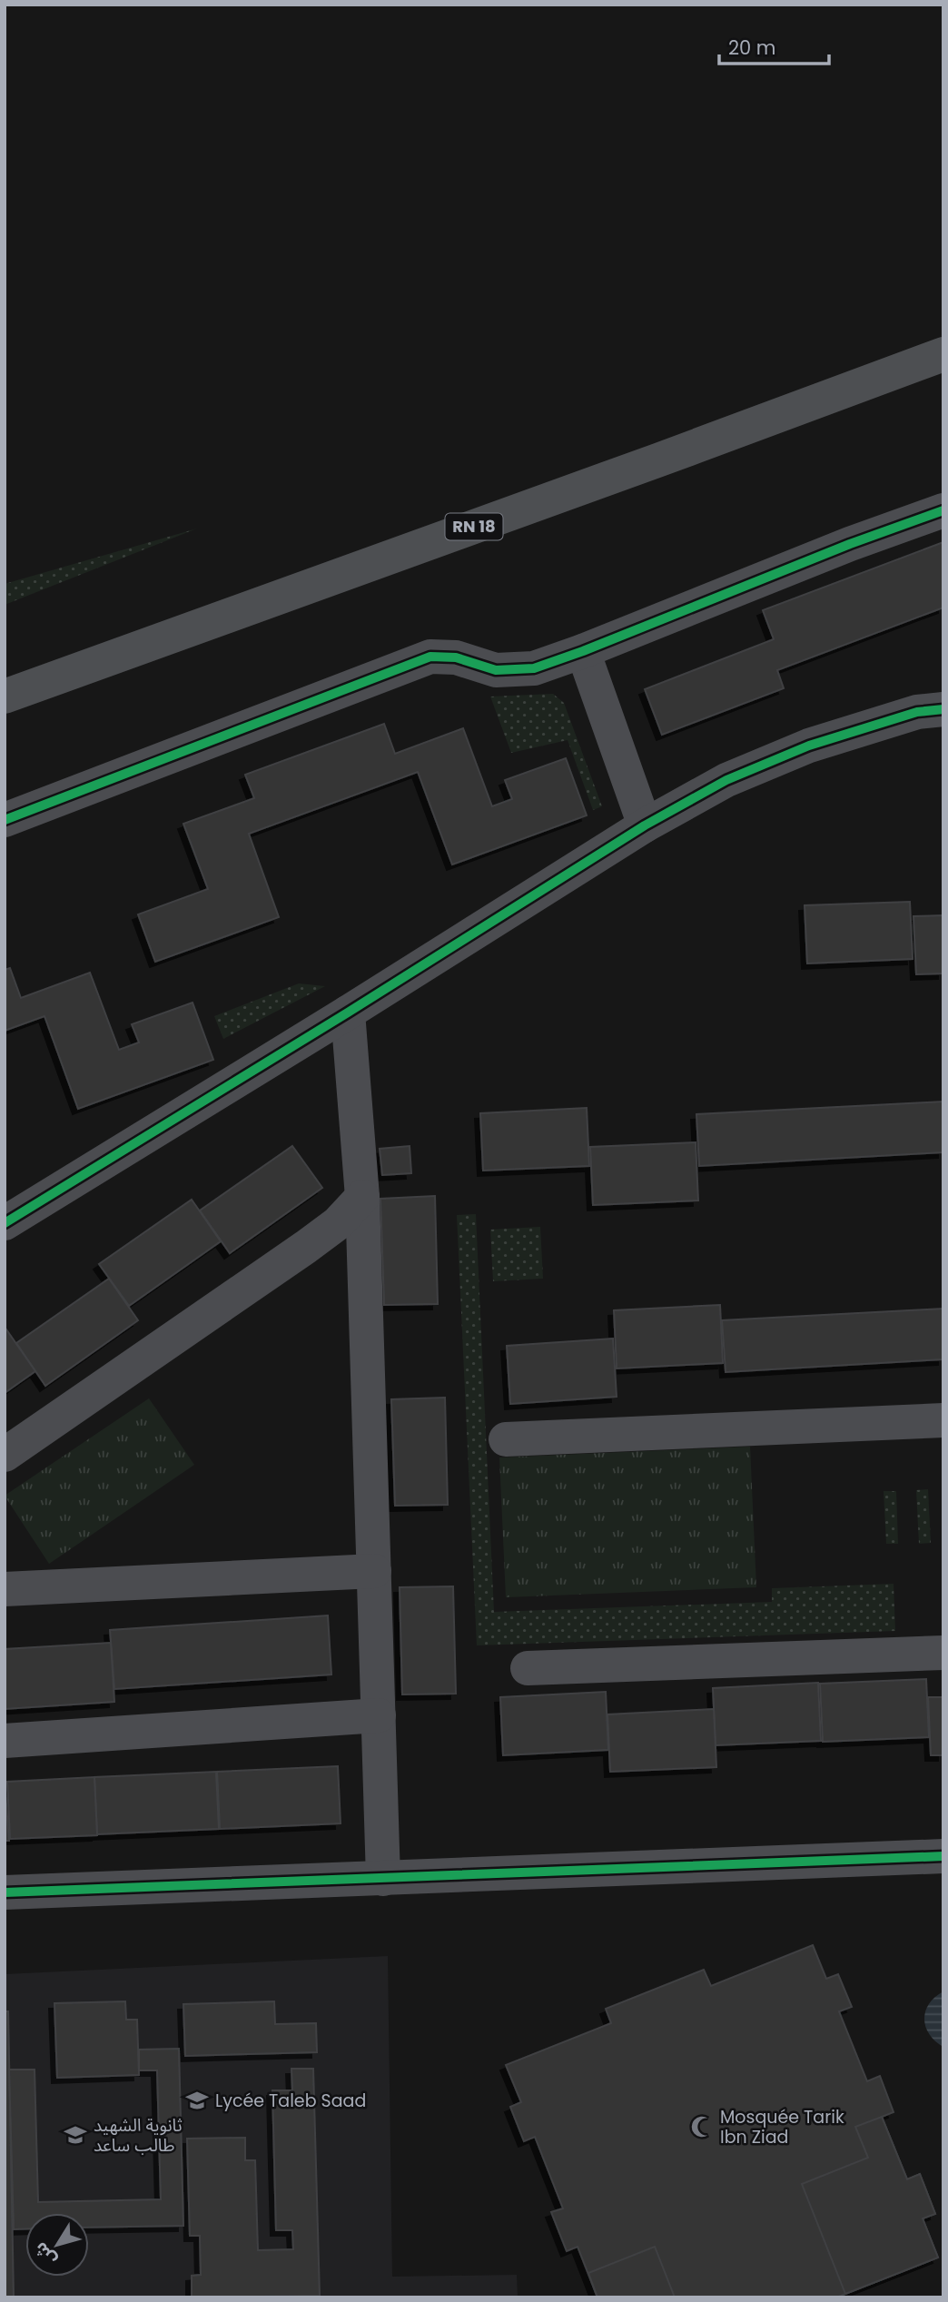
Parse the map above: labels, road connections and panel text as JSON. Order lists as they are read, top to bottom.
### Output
{
  "streets": {
    "main road": ["RN 18"]
  },
  "places": {
    "school or university": ["Lycée Taleb Saad", "ثانوية الشهيد طالب ساعد"],
    "mosque": ["Mosquée Tarik Ibn Ziad"]
  },
  "scale_bar": "20 m",
  "north": "bottom left"
}
